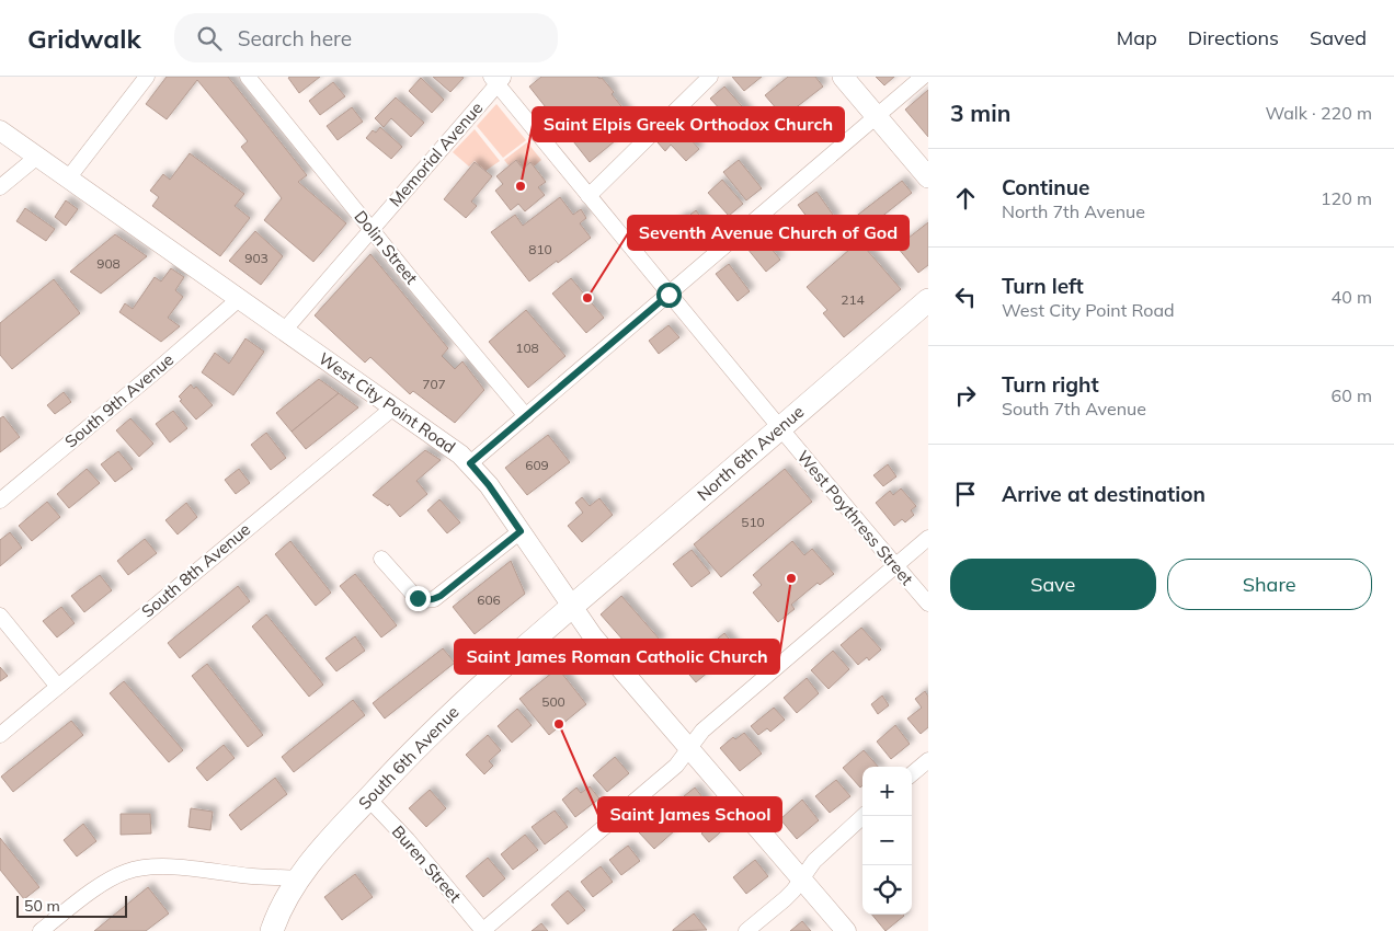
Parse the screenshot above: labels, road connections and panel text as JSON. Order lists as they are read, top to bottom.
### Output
{
  "streets": {
    "main road": ["North 6th Avenue", "South 6th Avenue"],
    "street": [
      "Memorial Avenue",
      "Dolin Street",
      "South 9th Avenue",
      "West City Point Road",
      "West Poythress Street",
      "South 8th Avenue",
      "Buren Street"
    ]
  },
  "crossings": [
    ["Memorial Avenue", "Dolin Street"],
    ["Memorial Avenue", "West City Point Road"],
    ["Memorial Avenue", "West Poythress Street"],
    ["South 9th Avenue", "West City Point Road"],
    ["West City Point Road", "North 6th Avenue"],
    ["West City Point Road", "South 8th Avenue"],
    ["West City Point Road", "South 6th Avenue"],
    ["North 6th Avenue", "West Poythress Street"],
    ["North 6th Avenue", "South 6th Avenue"],
    ["South 6th Avenue", "Buren Street"]
  ],
  "places": [
    "Saint Elpis Greek Orthodox Church",
    "Seventh Avenue Church of God",
    "Saint James Roman Catholic Church",
    "Saint James School"
  ],
  "house_numbers": [
    "810",
    "903",
    "908",
    "214",
    "108",
    "707",
    "609",
    "510",
    "606",
    "500"
  ],
  "scale_bar": "50 m",
  "page": {
    "header": "Gridwalk",
    "search": "Search here",
    "nav": ["Map", "Directions", "Saved"],
    "heading": ["3 min", "Walk · 220 m"],
    "list": [
      ["Continue", "North 7th Avenue", "120 m"],
      ["Turn left", "West City Point Road", "40 m"],
      ["Turn right", "South 7th Avenue", "60 m"],
      "Arrive at destination"
    ],
    "buttons": ["Save", "Share"],
    "map_buttons": ["+", "−"],
    "scale": "50 m"
  }
}
